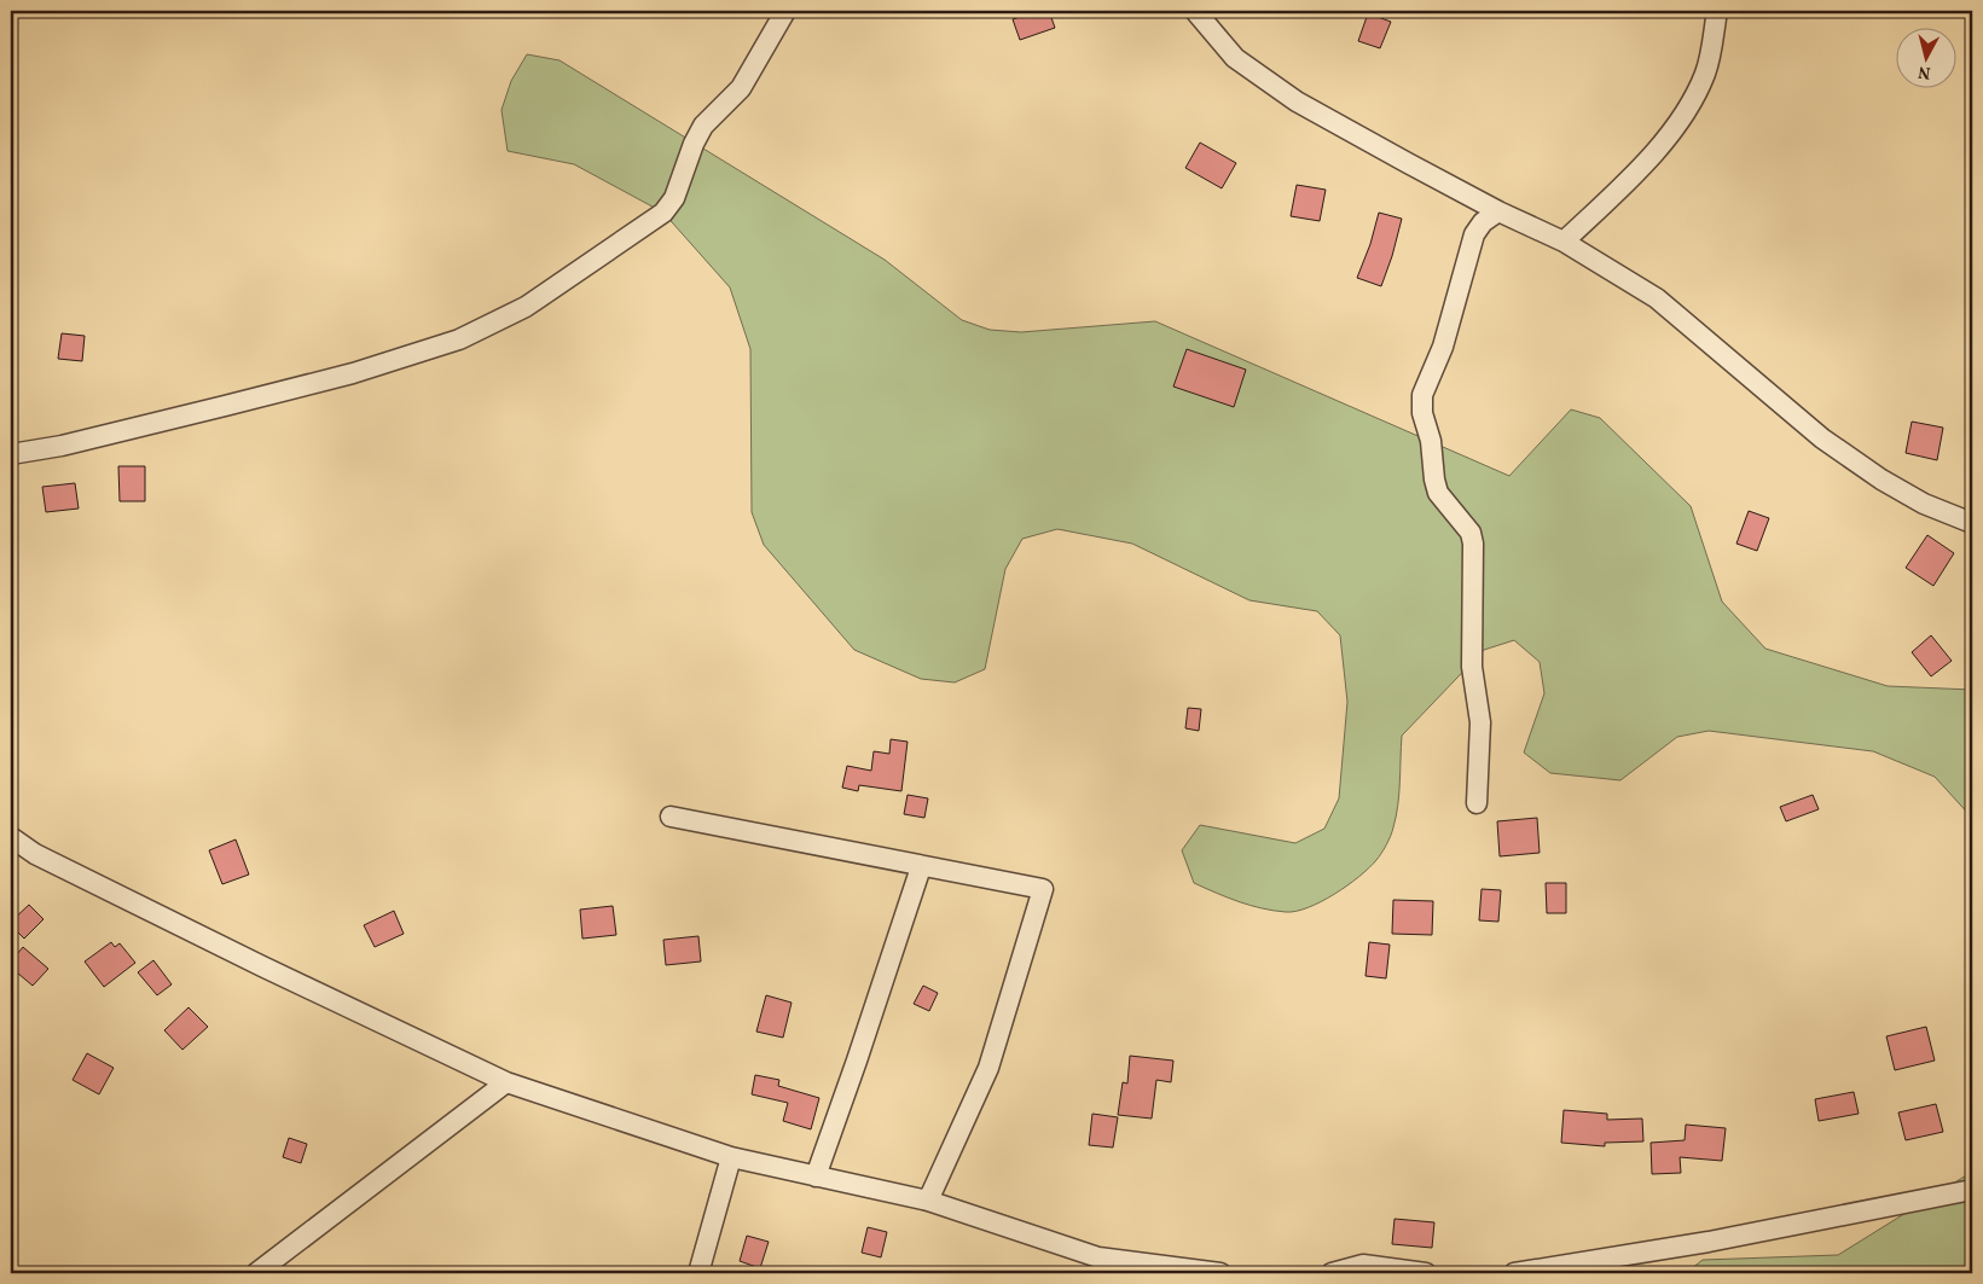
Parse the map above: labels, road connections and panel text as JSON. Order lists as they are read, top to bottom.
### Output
{
  "north": "bottom"
}
